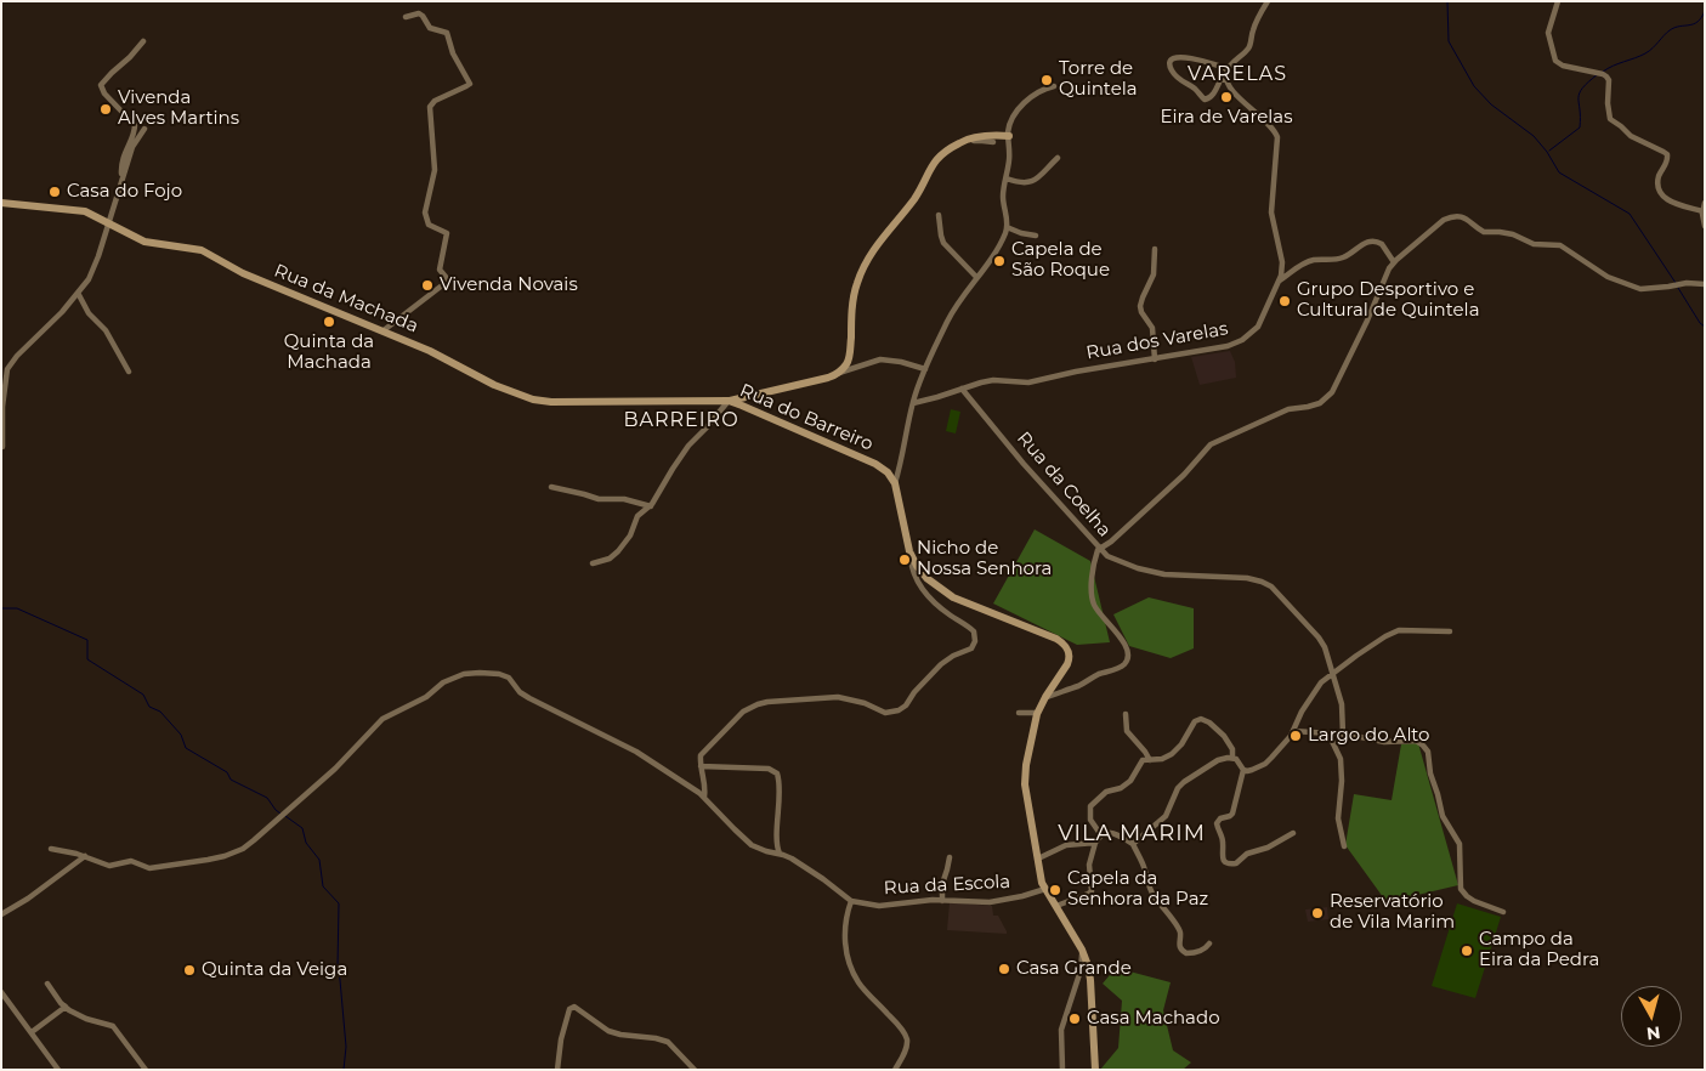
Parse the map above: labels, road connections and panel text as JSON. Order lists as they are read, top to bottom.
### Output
{
  "streets": {
    "street": [
      "Rua da Machada",
      "Rua dos Varelas",
      "Rua do Barreiro",
      "Rua da Coelha",
      "Rua da Escola"
    ]
  },
  "crossings": [
    ["Rua da Machada", "Rua do Barreiro"],
    ["Rua dos Varelas", "Rua da Coelha"]
  ],
  "districts": ["VARELAS", "BARREIRO", "VILA MARIM"],
  "places": [
    "Torre de Quintela",
    "Eira de Varelas",
    "Vivenda Alves Martins",
    "Casa do Fojo",
    "Capela de São Roque",
    "Vivenda Novais",
    "Grupo Desportivo e Cultural de Quintela",
    "Quinta da Machada",
    "Nicho de Nossa Senhora",
    "Largo do Alto",
    "Capela da Senhora da Paz",
    "Reservatório de Vila Marim",
    "Campo da Eira da Pedra",
    "Casa Grande",
    "Quinta da Veiga",
    "Casa Machado"
  ],
  "north": "bottom"
}
